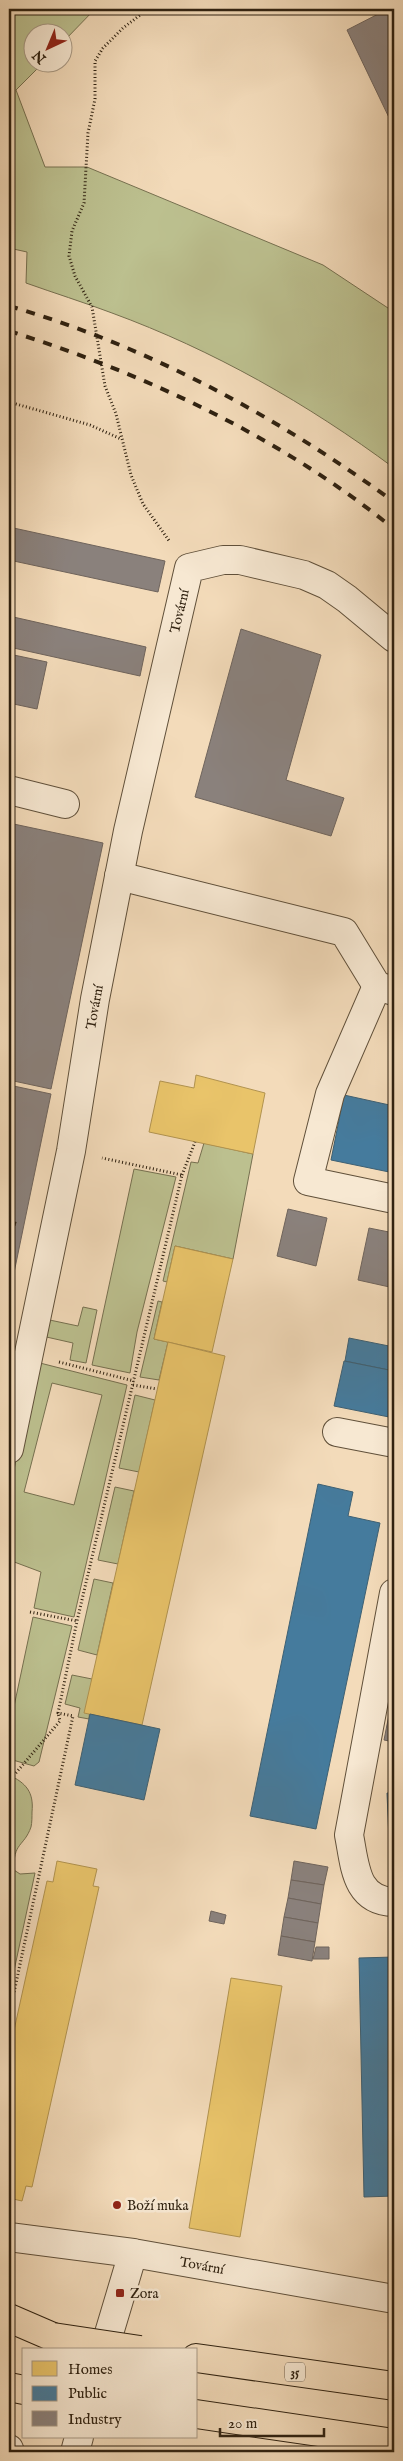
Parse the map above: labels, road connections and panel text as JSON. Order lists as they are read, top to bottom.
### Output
{
  "streets": {
    "main road": ["35"],
    "street": ["Tovární"]
  },
  "places": {
    "other": ["Boží muka"],
    "transit": ["Zora"]
  },
  "legend": ["Homes", "Public", "Industry"],
  "scale_bar": "20 m",
  "north": "bottom left"
}
